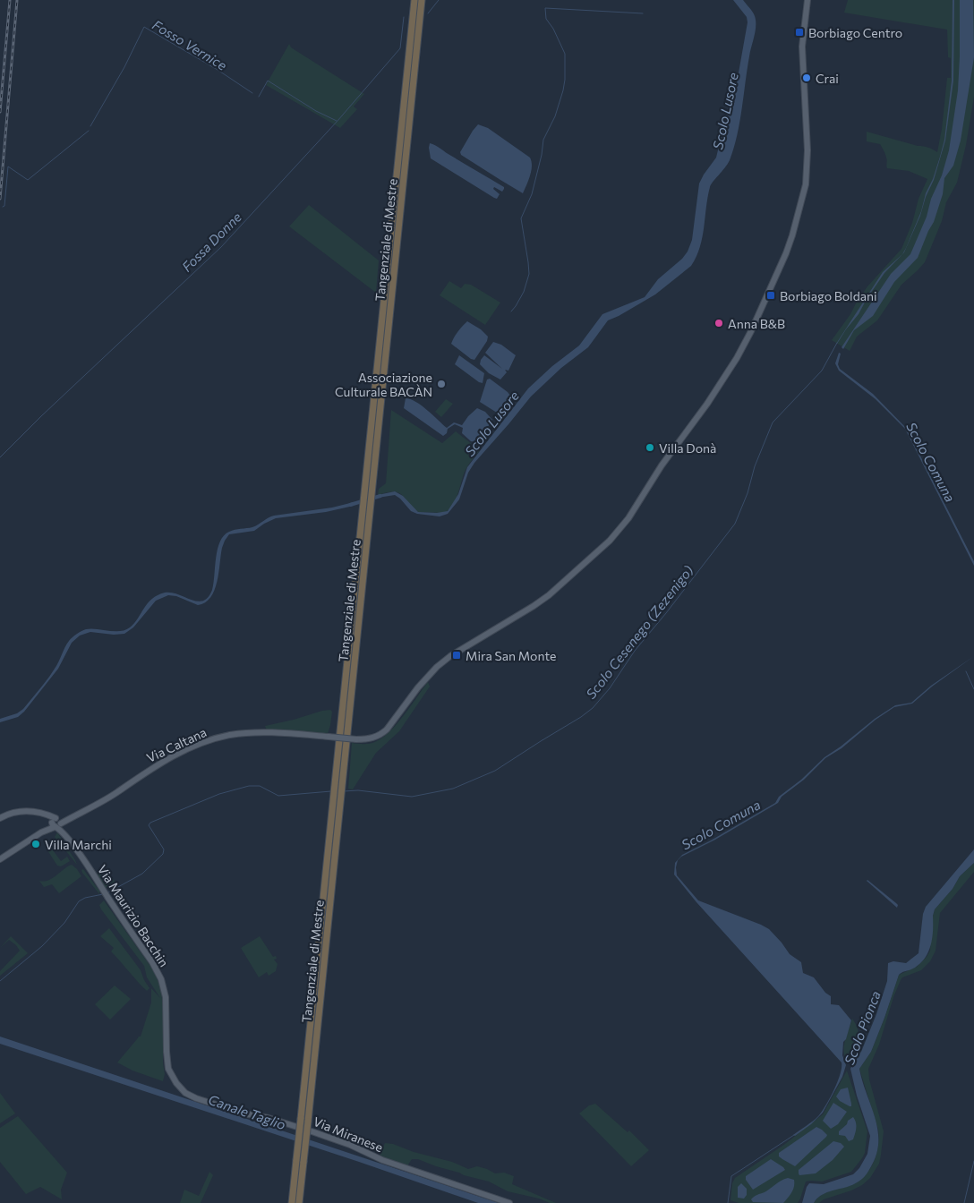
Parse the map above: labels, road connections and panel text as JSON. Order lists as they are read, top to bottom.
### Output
{
  "streets": {
    "highway": ["Tangenziale di Mestre"],
    "main road": ["Via Caltana", "Via Maurizio Bacchin", "Via Miranese"]
  },
  "crossings": [
    ["Via Caltana", "Via Maurizio Bacchin"],
    ["Via Maurizio Bacchin", "Via Miranese"]
  ],
  "water": [
    "Fosso Vernice",
    "Scolo Lusore",
    "Fossa Donne",
    "Scolo Comuna",
    "Scolo Cesenego (Zezenigo)",
    "Scolo Pionca",
    "Canale Taglio"
  ],
  "places": {
    "transit": ["Borbiago Centro", "Borbiago Boldani", "Mira San Monte"],
    "other": [
      "Crai",
      "Anna B&B",
      "Associazione Culturale BACÀN",
      "Villa Donà",
      "Villa Marchi"
    ]
  }
}
